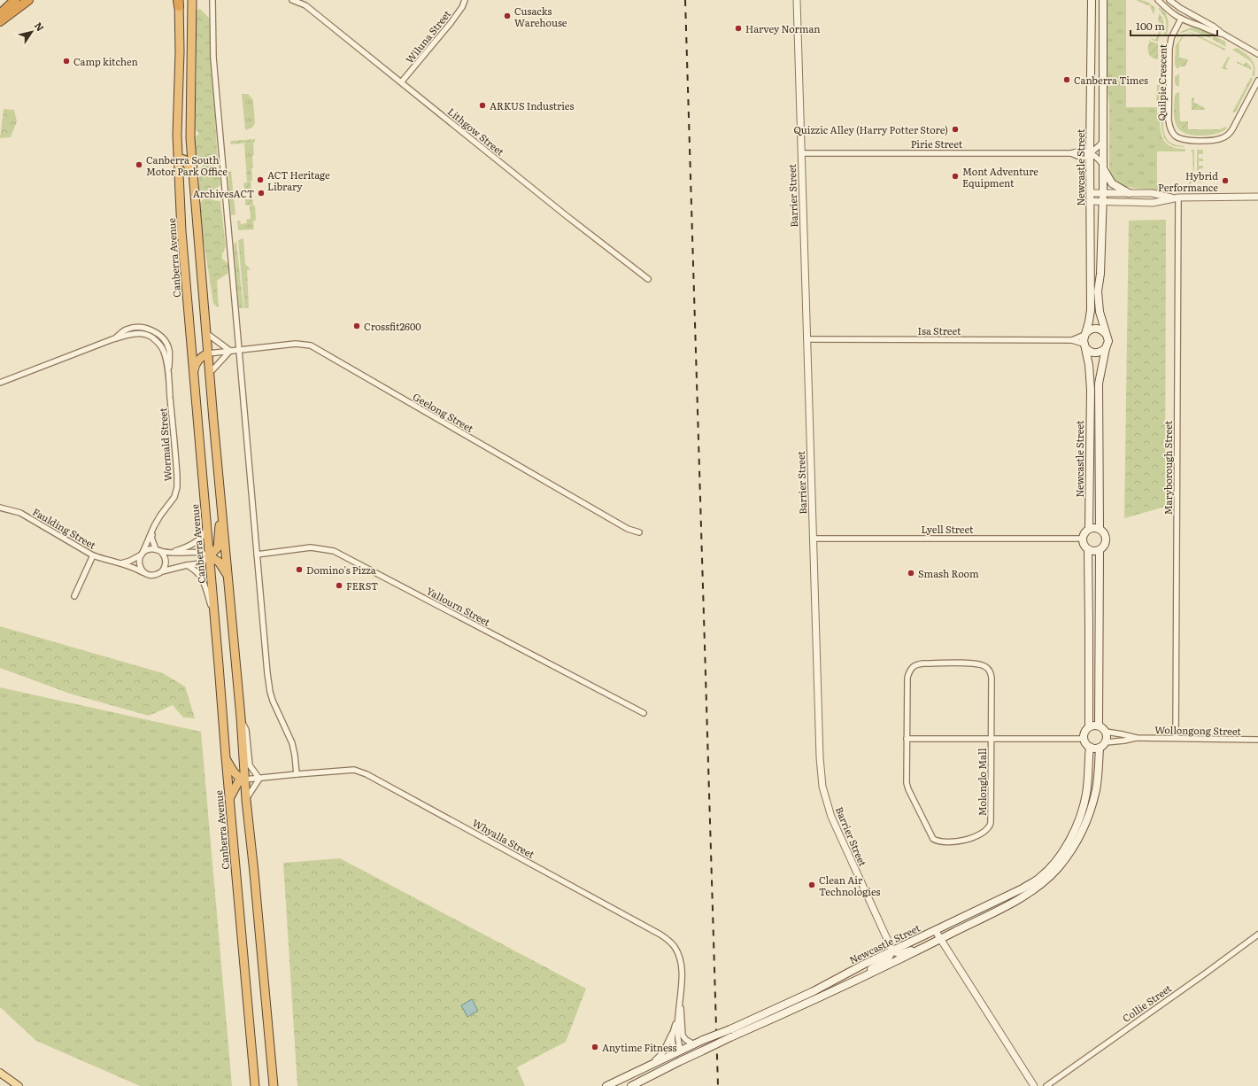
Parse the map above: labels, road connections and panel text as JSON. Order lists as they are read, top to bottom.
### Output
{
  "streets": {
    "highway": ["Canberra Avenue"],
    "main road": ["Newcastle Street", "Whyalla Street"],
    "street": [
      "Wiluna Street",
      "Quilpie Crescent",
      "Lithgow Street",
      "Pirie Street",
      "Barrier Street",
      "Isa Street",
      "Geelong Street",
      "Wormald Street",
      "Maryborough Street",
      "Faulding Street",
      "Lyell Street",
      "Yallourn Street",
      "Wollongong Street",
      "Molonglo Mall",
      "Collie Street"
    ]
  },
  "crossings": [
    ["Wiluna Street", "Lithgow Street"],
    ["Pirie Street", "Newcastle Street"],
    ["Pirie Street", "Barrier Street"],
    ["Newcastle Street", "Barrier Street"],
    ["Newcastle Street", "Isa Street"],
    ["Newcastle Street", "Lyell Street"],
    ["Newcastle Street", "Wollongong Street"],
    ["Newcastle Street", "Molonglo Mall"],
    ["Newcastle Street", "Whyalla Street"],
    ["Barrier Street", "Isa Street"],
    ["Barrier Street", "Lyell Street"],
    ["Wormald Street", "Faulding Street"],
    ["Maryborough Street", "Wollongong Street"],
    ["Wollongong Street", "Molonglo Mall"]
  ],
  "places": [
    "Cusacks Warehouse",
    "Harvey Norman",
    "Camp kitchen",
    "Canberra Times",
    "ARKUS Industries",
    "Quizzic Alley (Harry Potter Store)",
    "Canberra South Motor Park Office",
    "Mont Adventure Equipment",
    "ACT Heritage Library",
    "Hybrid Performance",
    "ArchivesACT",
    "Crossfit2600",
    "Domino's Pizza",
    "Smash Room",
    "FERST",
    "Clean Air Technologies",
    "Anytime Fitness"
  ],
  "scale_bar": "100 m",
  "north": "top right"
}
